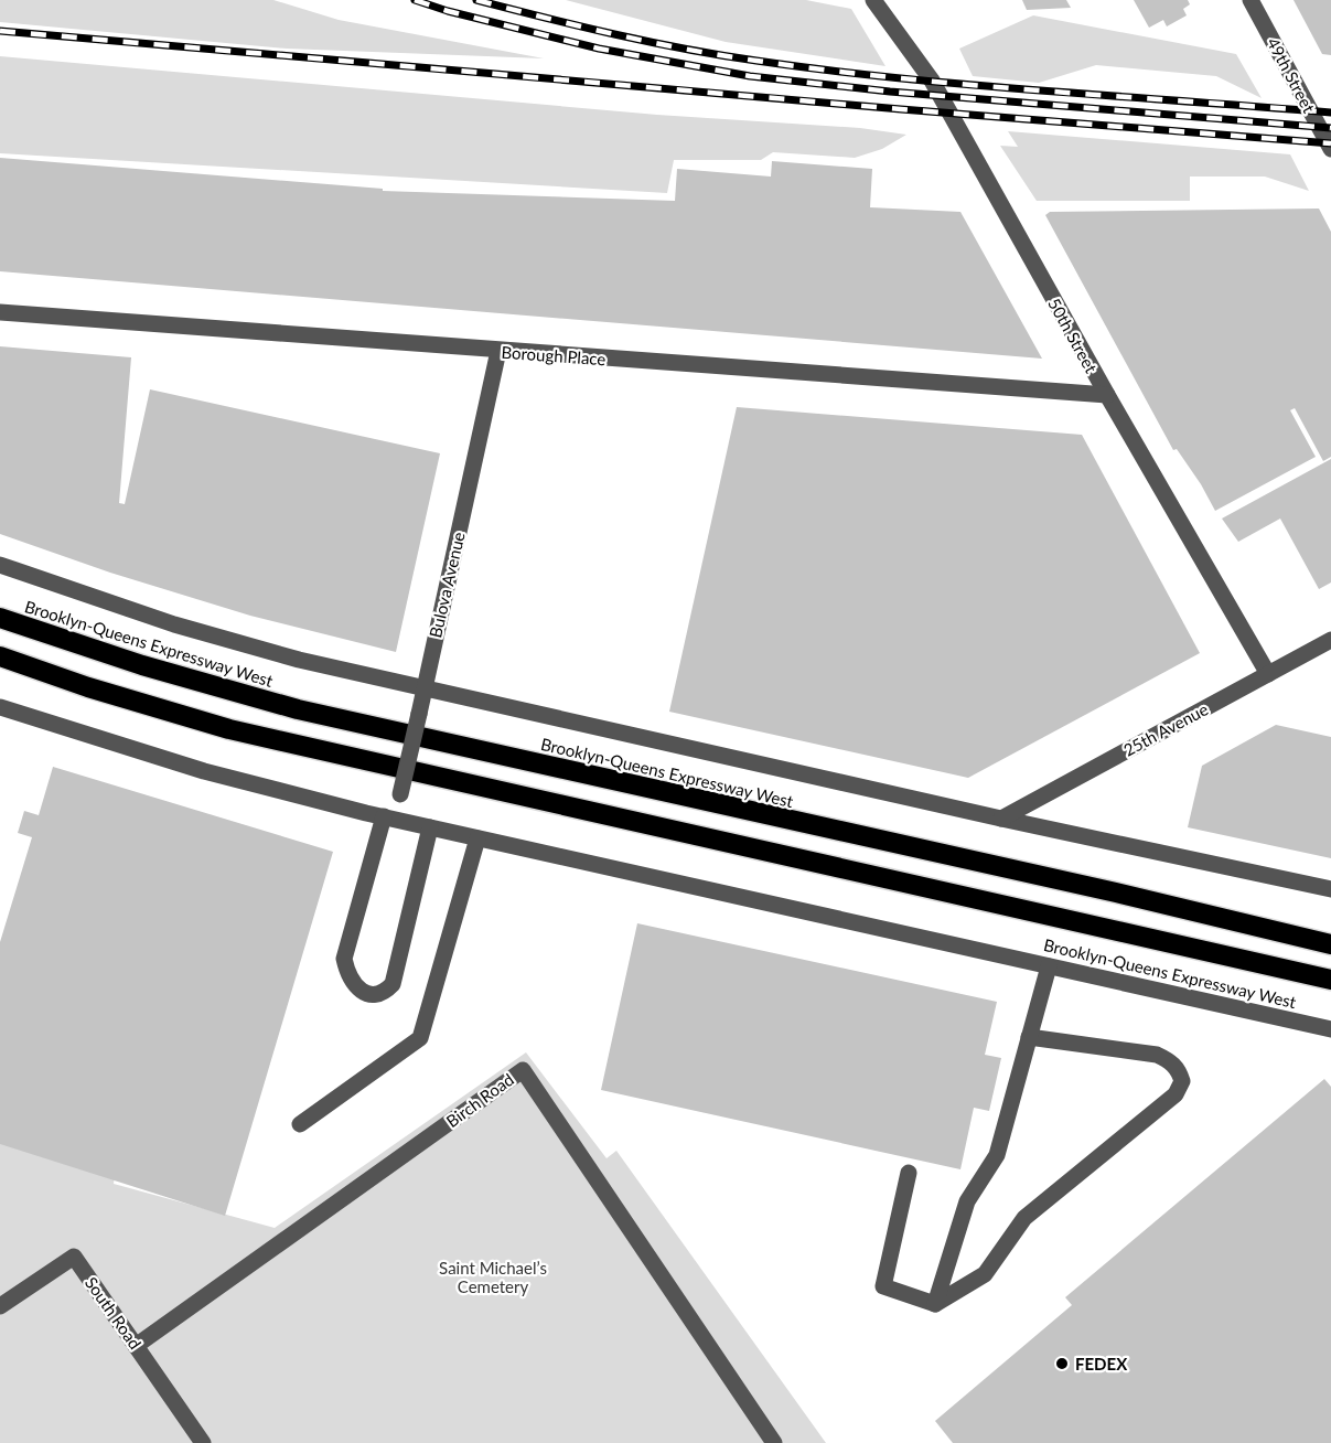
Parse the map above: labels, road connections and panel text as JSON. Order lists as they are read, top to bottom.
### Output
{
  "streets": {
    "highway": ["Brooklyn-Queens Expressway West"],
    "street": [
      "49th Street",
      "50th Street",
      "Borough Place",
      "Bulova Avenue",
      "25th Avenue",
      "Birch Road",
      "South Road"
    ]
  },
  "crossings": [
    ["50th Street", "Borough Place"],
    ["50th Street", "25th Avenue"],
    ["Borough Place", "Bulova Avenue"],
    ["Bulova Avenue", "Brooklyn-Queens Expressway West"],
    ["Brooklyn-Queens Expressway West", "25th Avenue"],
    ["Birch Road", "South Road"]
  ],
  "parks": ["Saint Michael’s Cemetery"],
  "places": ["FEDEX"]
}
